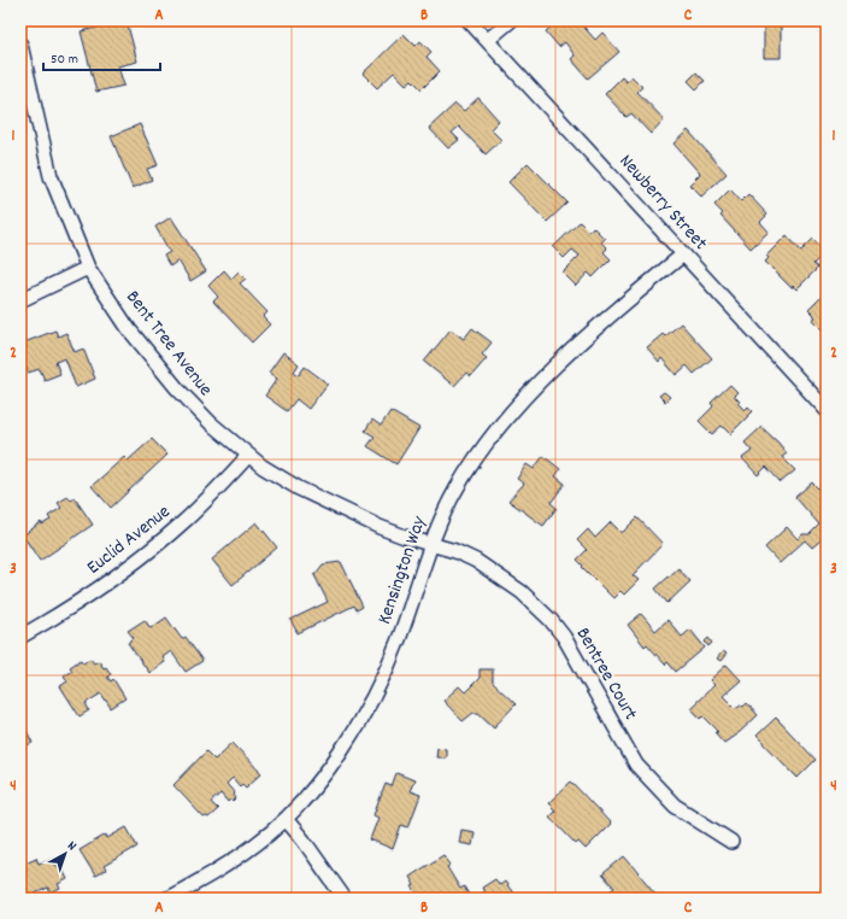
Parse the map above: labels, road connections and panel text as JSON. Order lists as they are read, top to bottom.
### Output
{
  "streets": {
    "street": [
      "Newberry Street",
      "Bent Tree Avenue",
      "Euclid Avenue",
      "Kensington Way",
      "Bentree Court"
    ]
  },
  "crossings": [
    ["Newberry Street", "Kensington Way"],
    ["Bent Tree Avenue", "Euclid Avenue"],
    ["Bent Tree Avenue", "Kensington Way"],
    ["Bent Tree Avenue", "Bentree Court"],
    ["Kensington Way", "Bentree Court"]
  ],
  "scale_bar": "50 m",
  "north": "top right",
  "grid": {
    "columns": ["A", "B", "C"],
    "rows": [
      "1",
      "2",
      "3",
      "4"
    ]
  }
}
